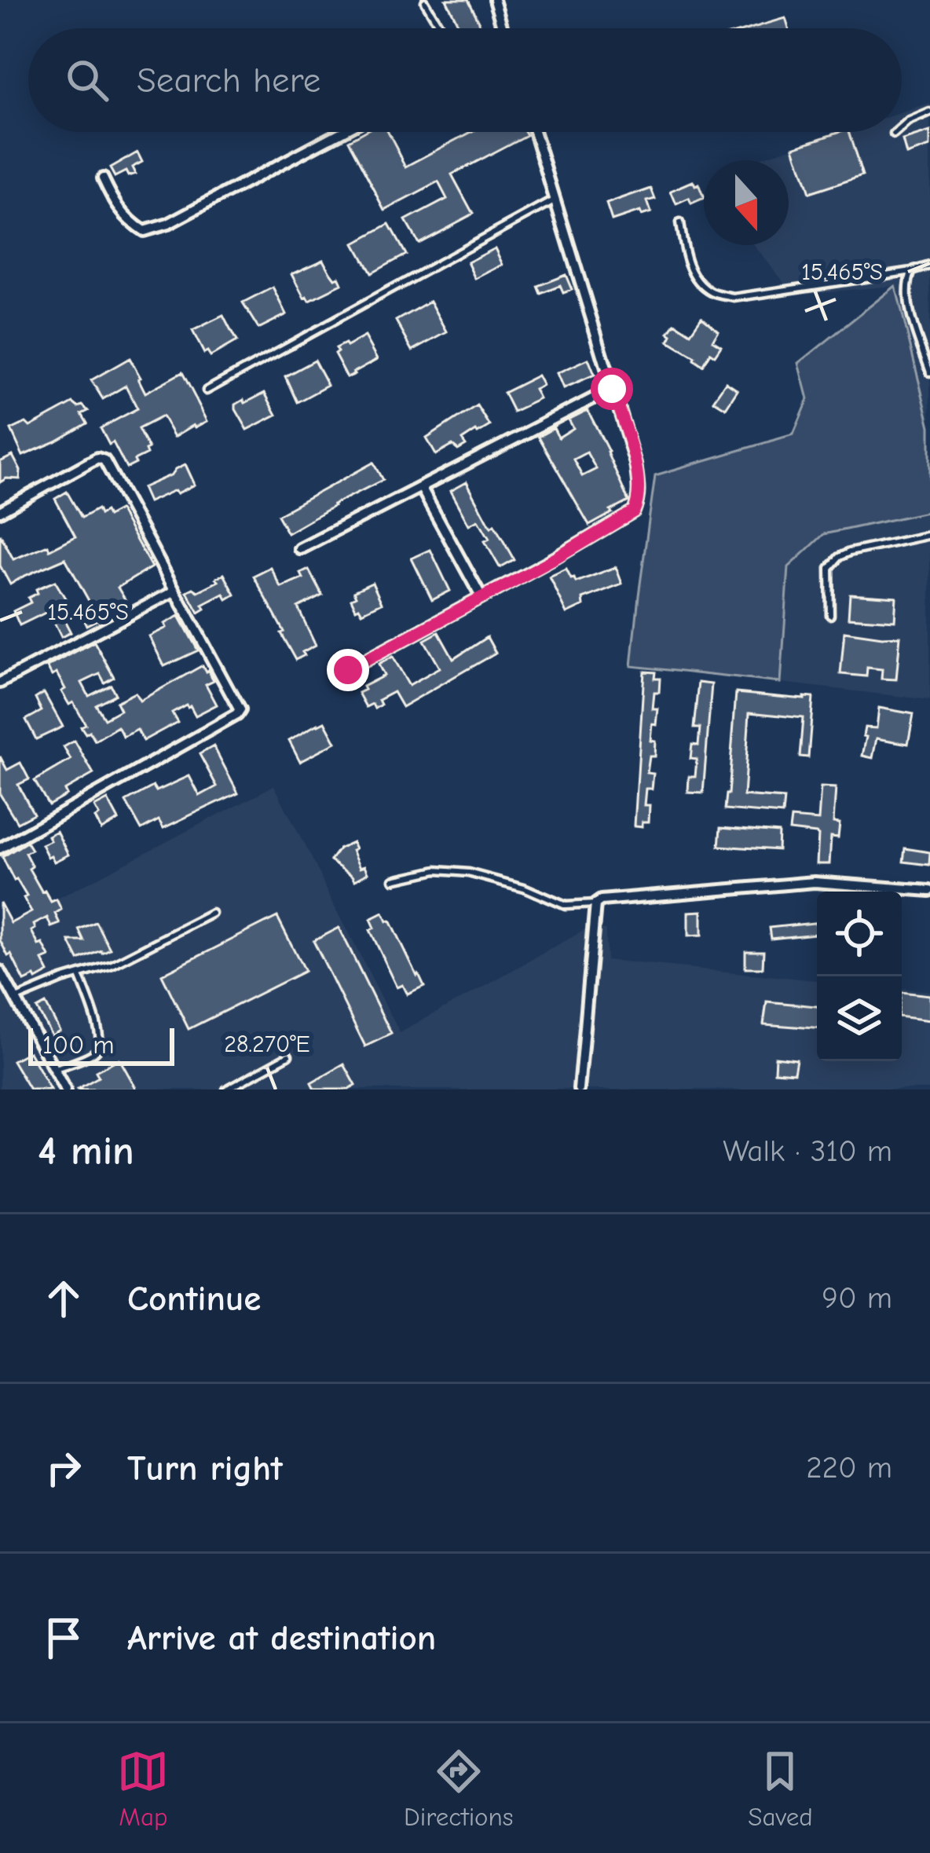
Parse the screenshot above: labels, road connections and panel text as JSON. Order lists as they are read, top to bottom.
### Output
{
  "scale_bar": "100 m",
  "north": "bottom",
  "page": {
    "search": "Search here",
    "scale": "100 m",
    "heading": ["4 min", "Walk · 310 m"],
    "list": [
      ["Continue", "90 m"],
      ["Turn right", "220 m"],
      "Arrive at destination"
    ],
    "nav": ["Map", "Directions", "Saved"]
  },
  "coordinates": ["15.465°S", "28.270°E"]
}
